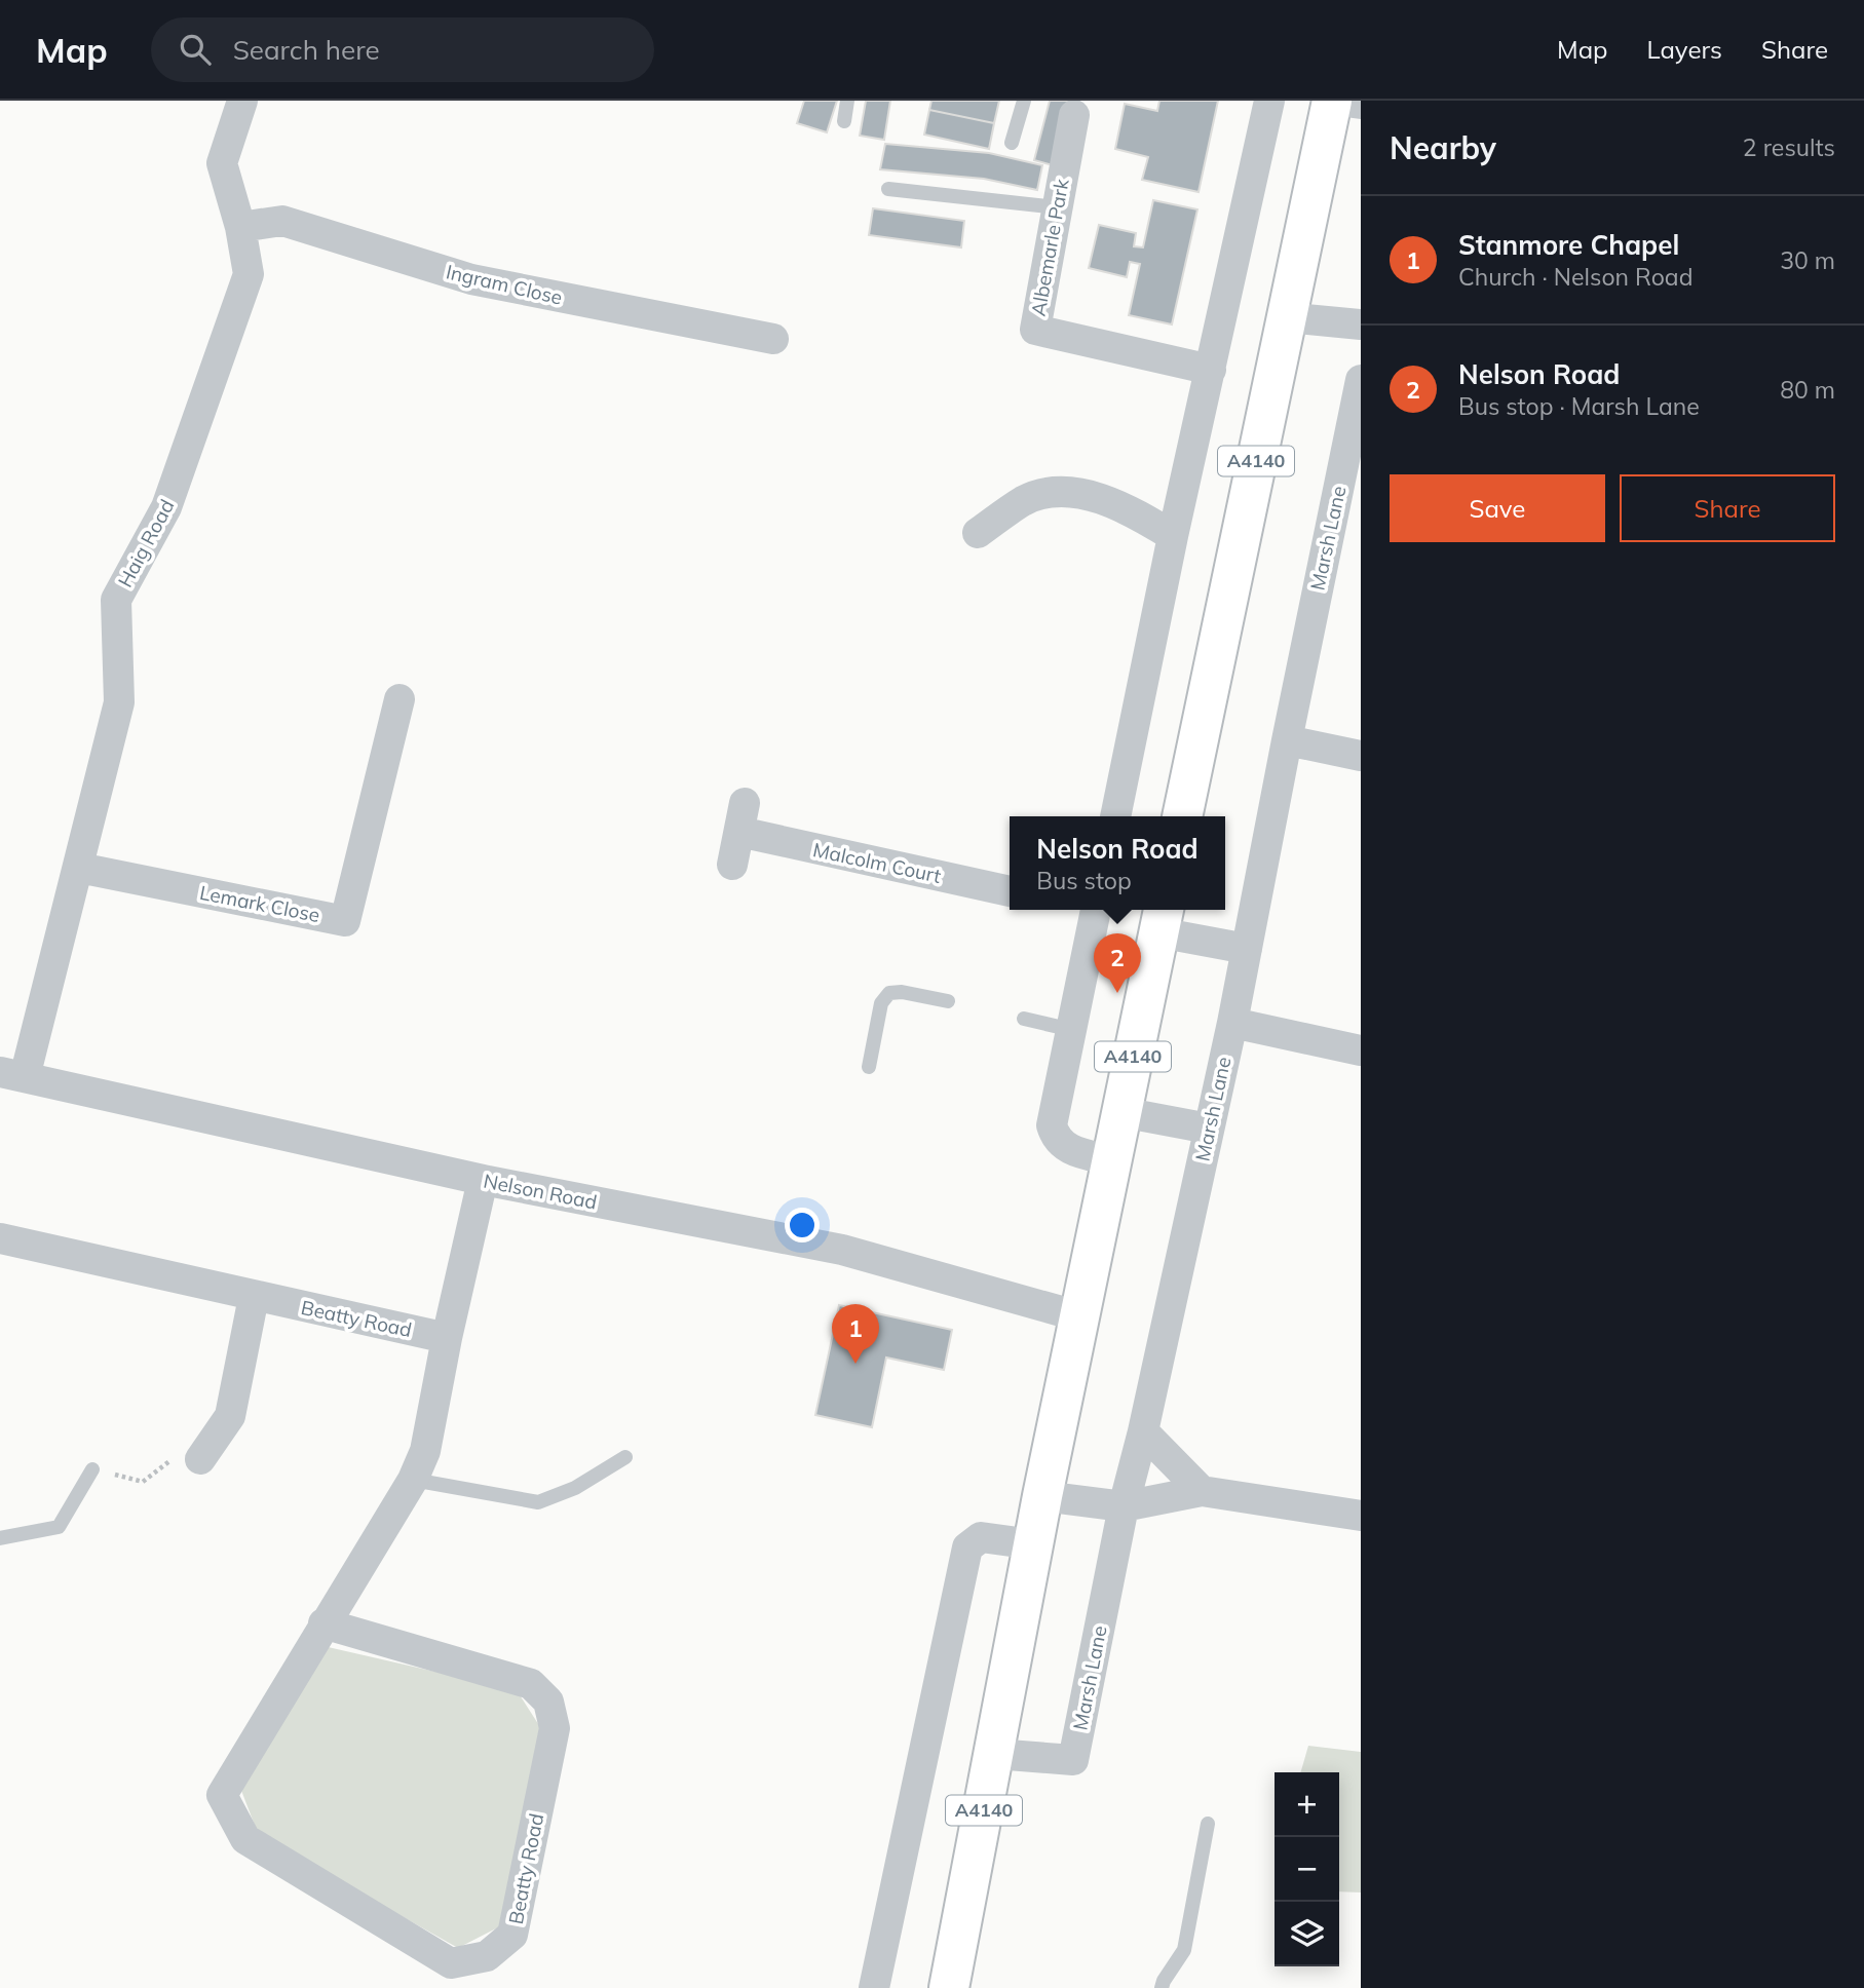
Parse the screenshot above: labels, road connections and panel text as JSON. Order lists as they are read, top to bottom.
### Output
{
  "streets": {
    "main road": ["A4140"],
    "street": [
      "Albemarle Park",
      "Ingram Close",
      "Marsh Lane",
      "Haig Road",
      "Malcolm Court",
      "Lemark Close",
      "Nelson Road",
      "Beatty Road"
    ]
  },
  "crossings": [
    ["Ingram Close", "Haig Road"],
    ["A4140", "Marsh Lane"],
    ["A4140", "Nelson Road"],
    ["Haig Road", "Lemark Close"],
    ["Haig Road", "Nelson Road"]
  ],
  "page": {
    "header": "Map",
    "search": "Search here",
    "nav": ["Map", "Layers", "Share"],
    "heading": ["Nearby", "2 results"],
    "list": [
      {
        "mark": "1",
        "name": "Stanmore Chapel",
        "note": "Church · Nelson Road",
        "value": "30 m"
      },
      {
        "mark": "2",
        "name": "Nelson Road",
        "note": "Bus stop · Marsh Lane",
        "value": "80 m"
      }
    ],
    "buttons": ["Save", "Share"],
    "popup": ["Nelson Road", "Bus stop"],
    "pins": ["2", "1"],
    "map_buttons": ["+", "−"]
  }
}
